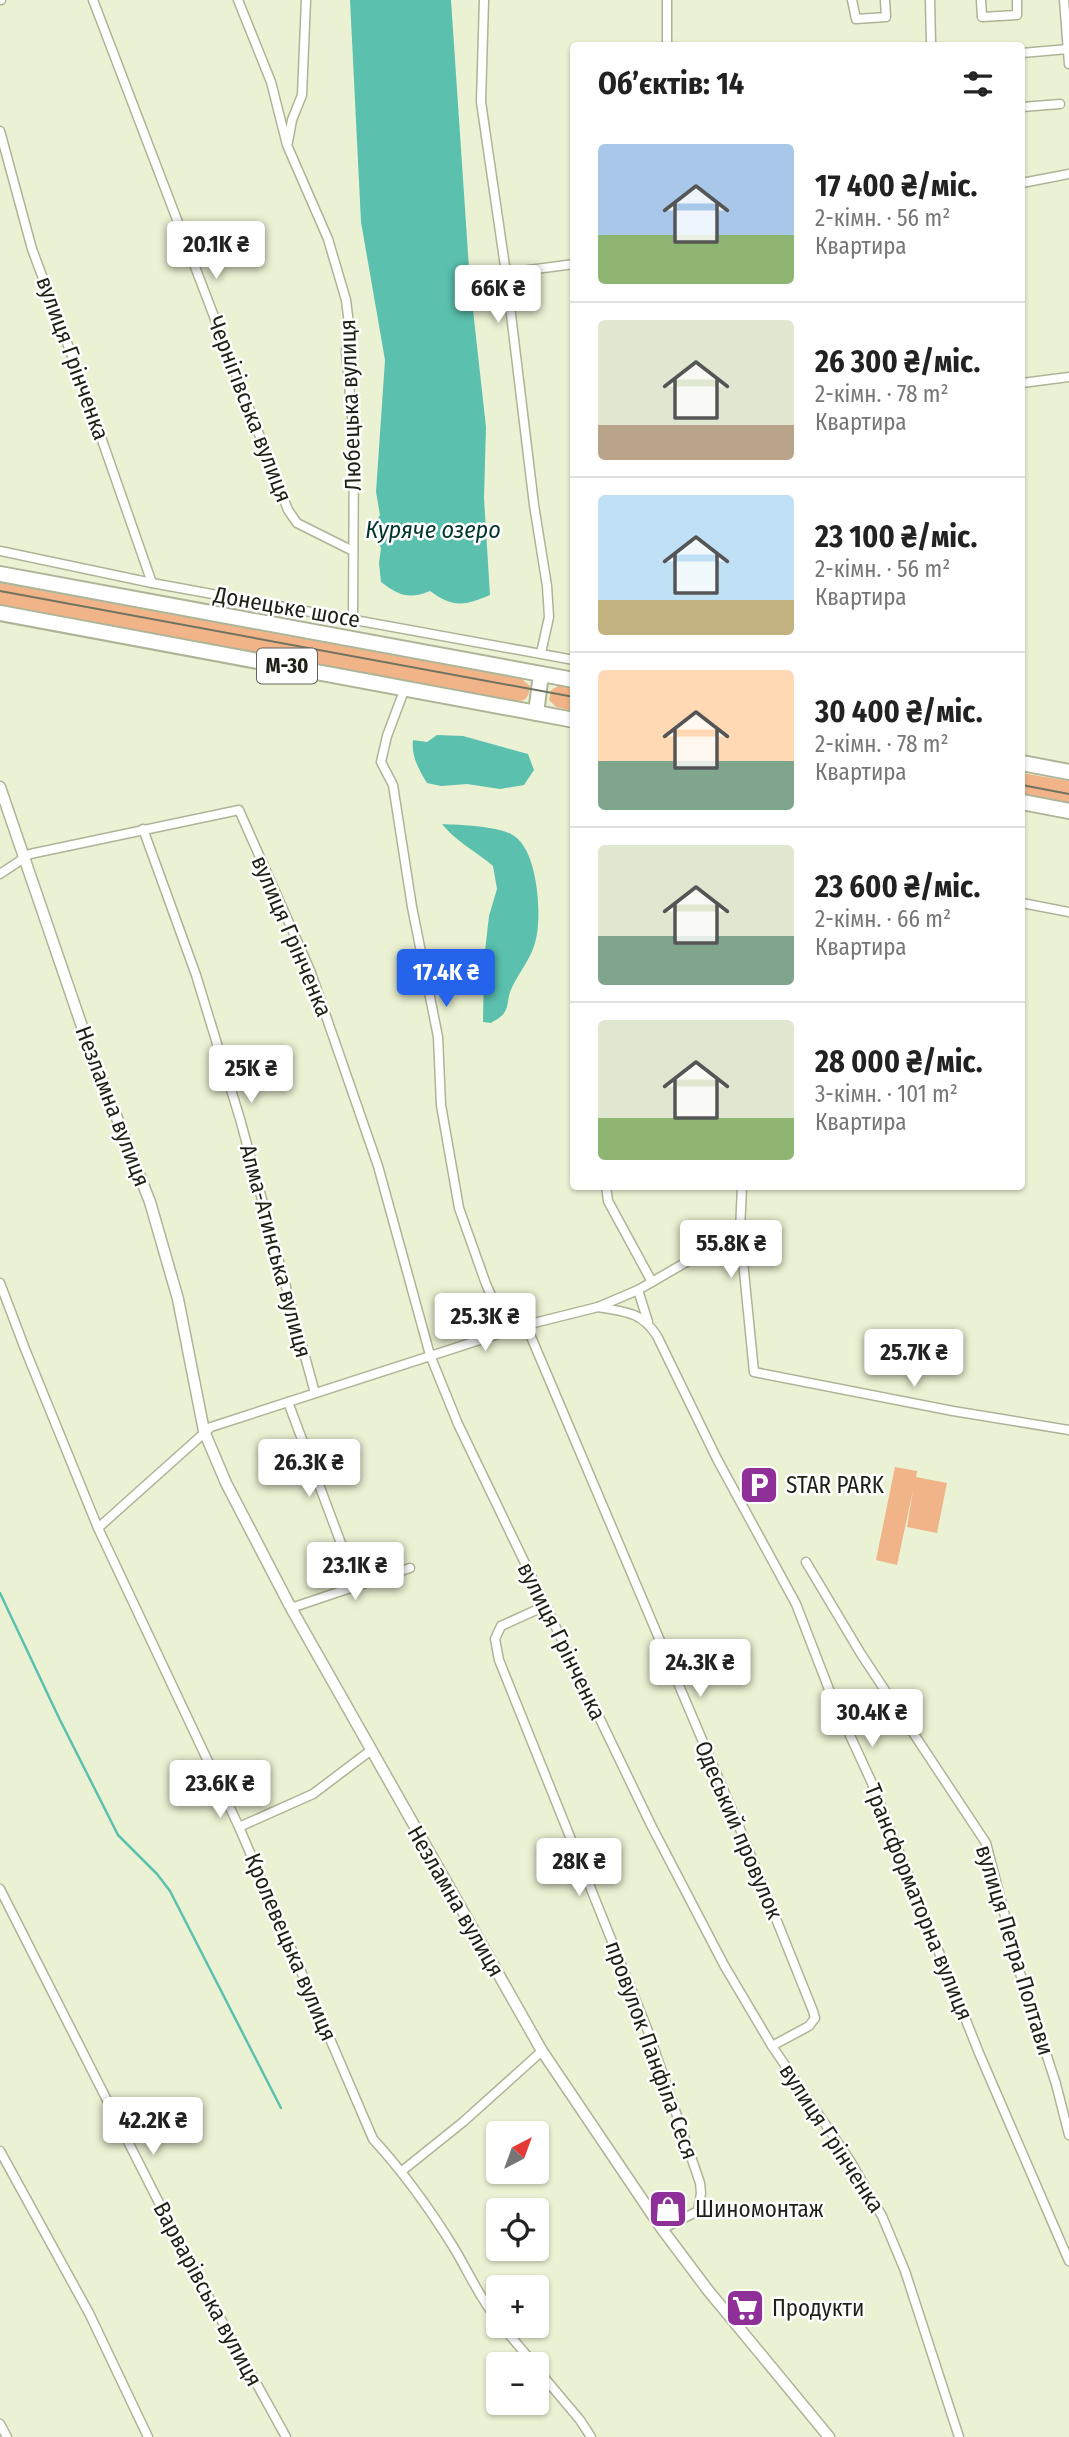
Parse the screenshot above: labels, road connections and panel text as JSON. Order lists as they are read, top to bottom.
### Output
{
  "streets": {
    "highway": ["Донецьке шосе", "М-30"],
    "street": [
      "вулиця Грінченка",
      "Любецька вулиця",
      "Чернігівська вулиця",
      "Незламна вулиця",
      "Алма-Атинська вулиця",
      "Одеський провулок",
      "Трансформаторна вулиця",
      "Кролевецька вулиця",
      "вулиця Петра Полтави",
      "провулок Панфіла Сеся",
      "Варварівська вулиця"
    ]
  },
  "crossings": [
    ["вулиця Грінченка", "Донецьке шосе"],
    ["вулиця Грінченка", "Алма-Атинська вулиця"],
    ["вулиця Грінченка", "Одеський провулок"],
    ["вулиця Грінченка", "провулок Панфіла Сеся"],
    ["Любецька вулиця", "Чернігівська вулиця"],
    ["Любецька вулиця", "Донецьке шосе"],
    ["Незламна вулиця", "провулок Панфіла Сеся"]
  ],
  "water": ["Куряче озеро"],
  "places": {
    "parking": ["STAR PARK"],
    "shop": ["Шиномонтаж"],
    "supermarket": ["Продукти"]
  },
  "north": "top right",
  "page": {
    "heading": "Об’єктів: 14",
    "list": [
      {
        "name": "17 400 ₴/міс.",
        "note": "2-кімн. · 56 m² · Квартира"
      },
      {
        "name": "26 300 ₴/міс.",
        "note": "2-кімн. · 78 m² · Квартира"
      },
      {
        "name": "23 100 ₴/міс.",
        "note": "2-кімн. · 56 m² · Квартира"
      },
      {
        "name": "30 400 ₴/міс.",
        "note": "2-кімн. · 78 m² · Квартира"
      },
      {
        "name": "23 600 ₴/міс.",
        "note": "2-кімн. · 66 m² · Квартира"
      },
      {
        "name": "28 000 ₴/міс.",
        "note": "3-кімн. · 101 m² · Квартира"
      }
    ],
    "price": [
      "20.1K ₴",
      "66K ₴",
      "17.4K ₴",
      "25K ₴",
      "55.8K ₴",
      "25.3K ₴",
      "25.7K ₴",
      "26.3K ₴",
      "23.1K ₴",
      "24.3K ₴",
      "30.4K ₴",
      "23.6K ₴",
      "28K ₴",
      "42.2K ₴"
    ],
    "map_buttons": ["+", "−"]
  }
}
